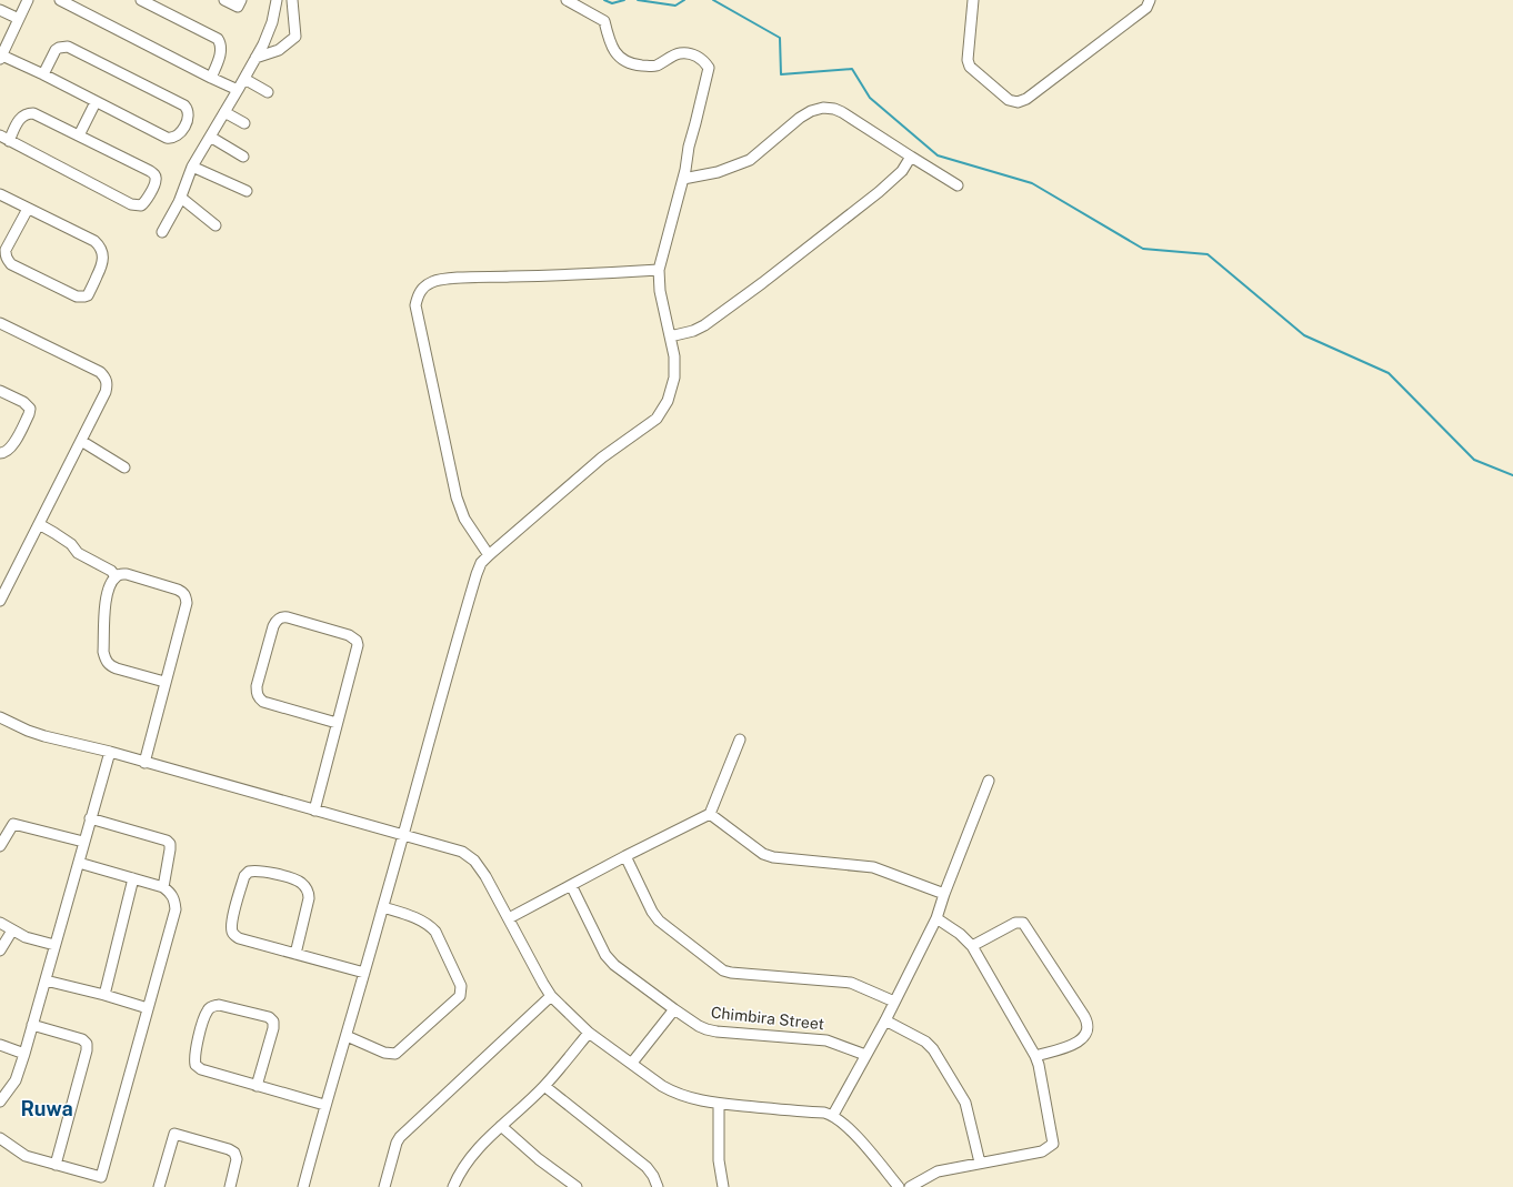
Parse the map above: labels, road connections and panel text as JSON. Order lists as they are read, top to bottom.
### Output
{
  "streets": {
    "street": ["Chimbira Street"]
  },
  "districts": ["Ruwa"]
}
